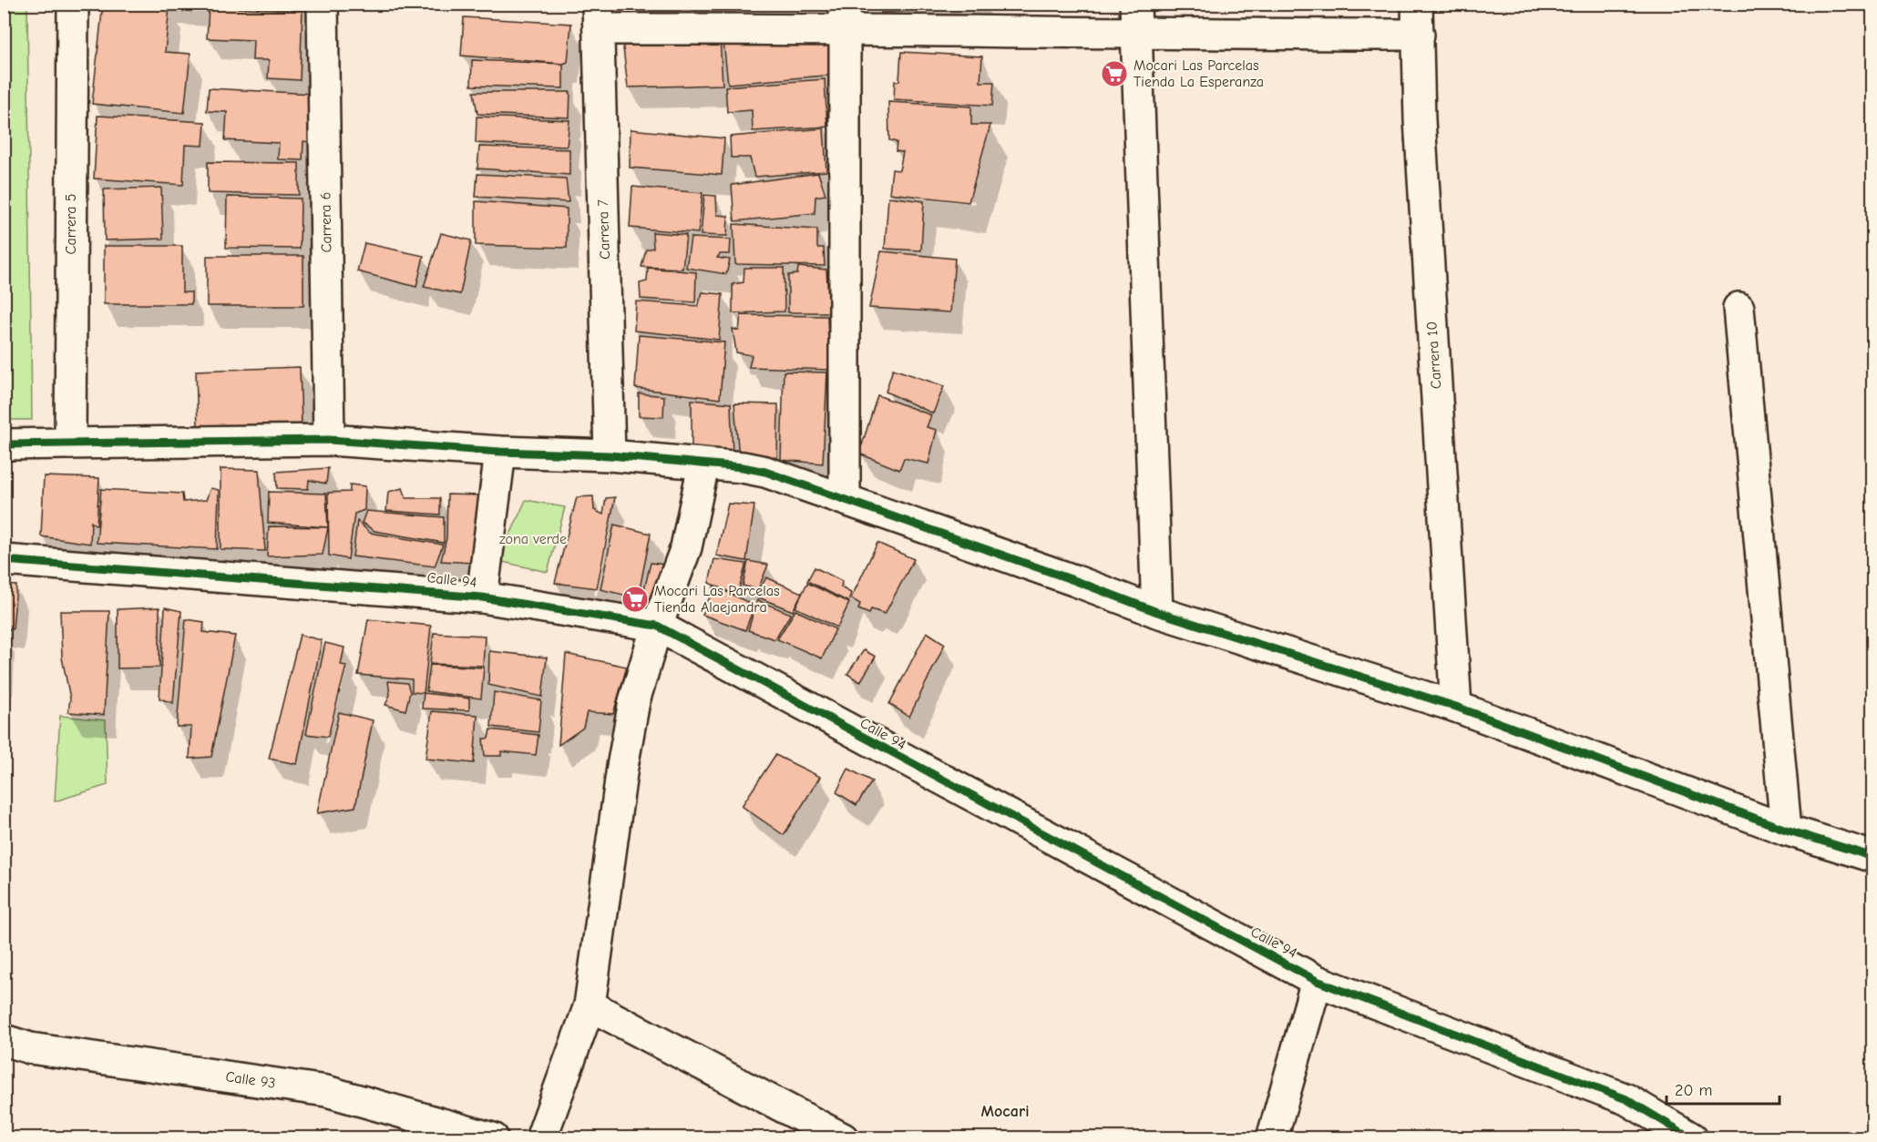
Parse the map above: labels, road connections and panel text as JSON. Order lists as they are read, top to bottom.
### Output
{
  "streets": {
    "street": [
      "Carrera 6",
      "Carrera 5",
      "Carrera 7",
      "Carrera 10",
      "Calle 94",
      "Calle 93"
    ]
  },
  "districts": ["Mocari"],
  "parks": ["zona verde"],
  "places": {
    "supermarket": ["Mocari Las Parcelas Tienda La Esperanza", "Mocari Las Parcelas Tienda Alaejandra"]
  },
  "scale_bar": "20 m"
}
